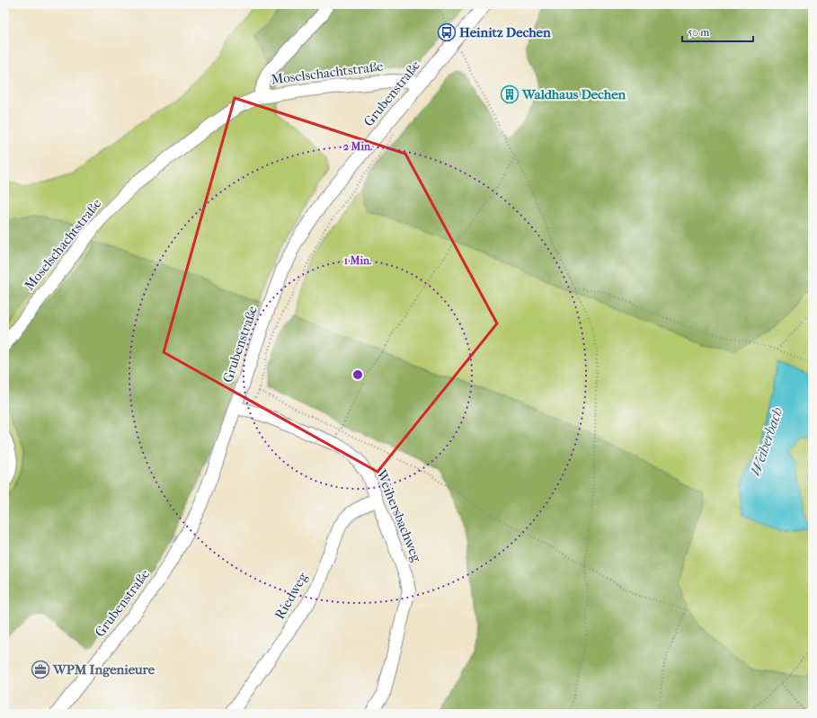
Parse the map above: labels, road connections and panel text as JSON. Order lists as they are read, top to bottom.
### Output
{
  "streets": {
    "street": [
      "Moselschachtstraße",
      "Grubenstraße",
      "Weihersbachweg",
      "Riedweg"
    ]
  },
  "crossings": [
    ["Moselschachtstraße", "Grubenstraße"],
    ["Grubenstraße", "Weihersbachweg"],
    ["Weihersbachweg", "Riedweg"]
  ],
  "water": ["Weiherbach"],
  "places": {
    "bus stop": ["Heinitz Dechen"],
    "building": ["Waldhaus Dechen"],
    "office": ["WPM Ingenieure"]
  },
  "scale_bar": "50 m",
  "rings": ["2 Min.", "1 Min."]
}
